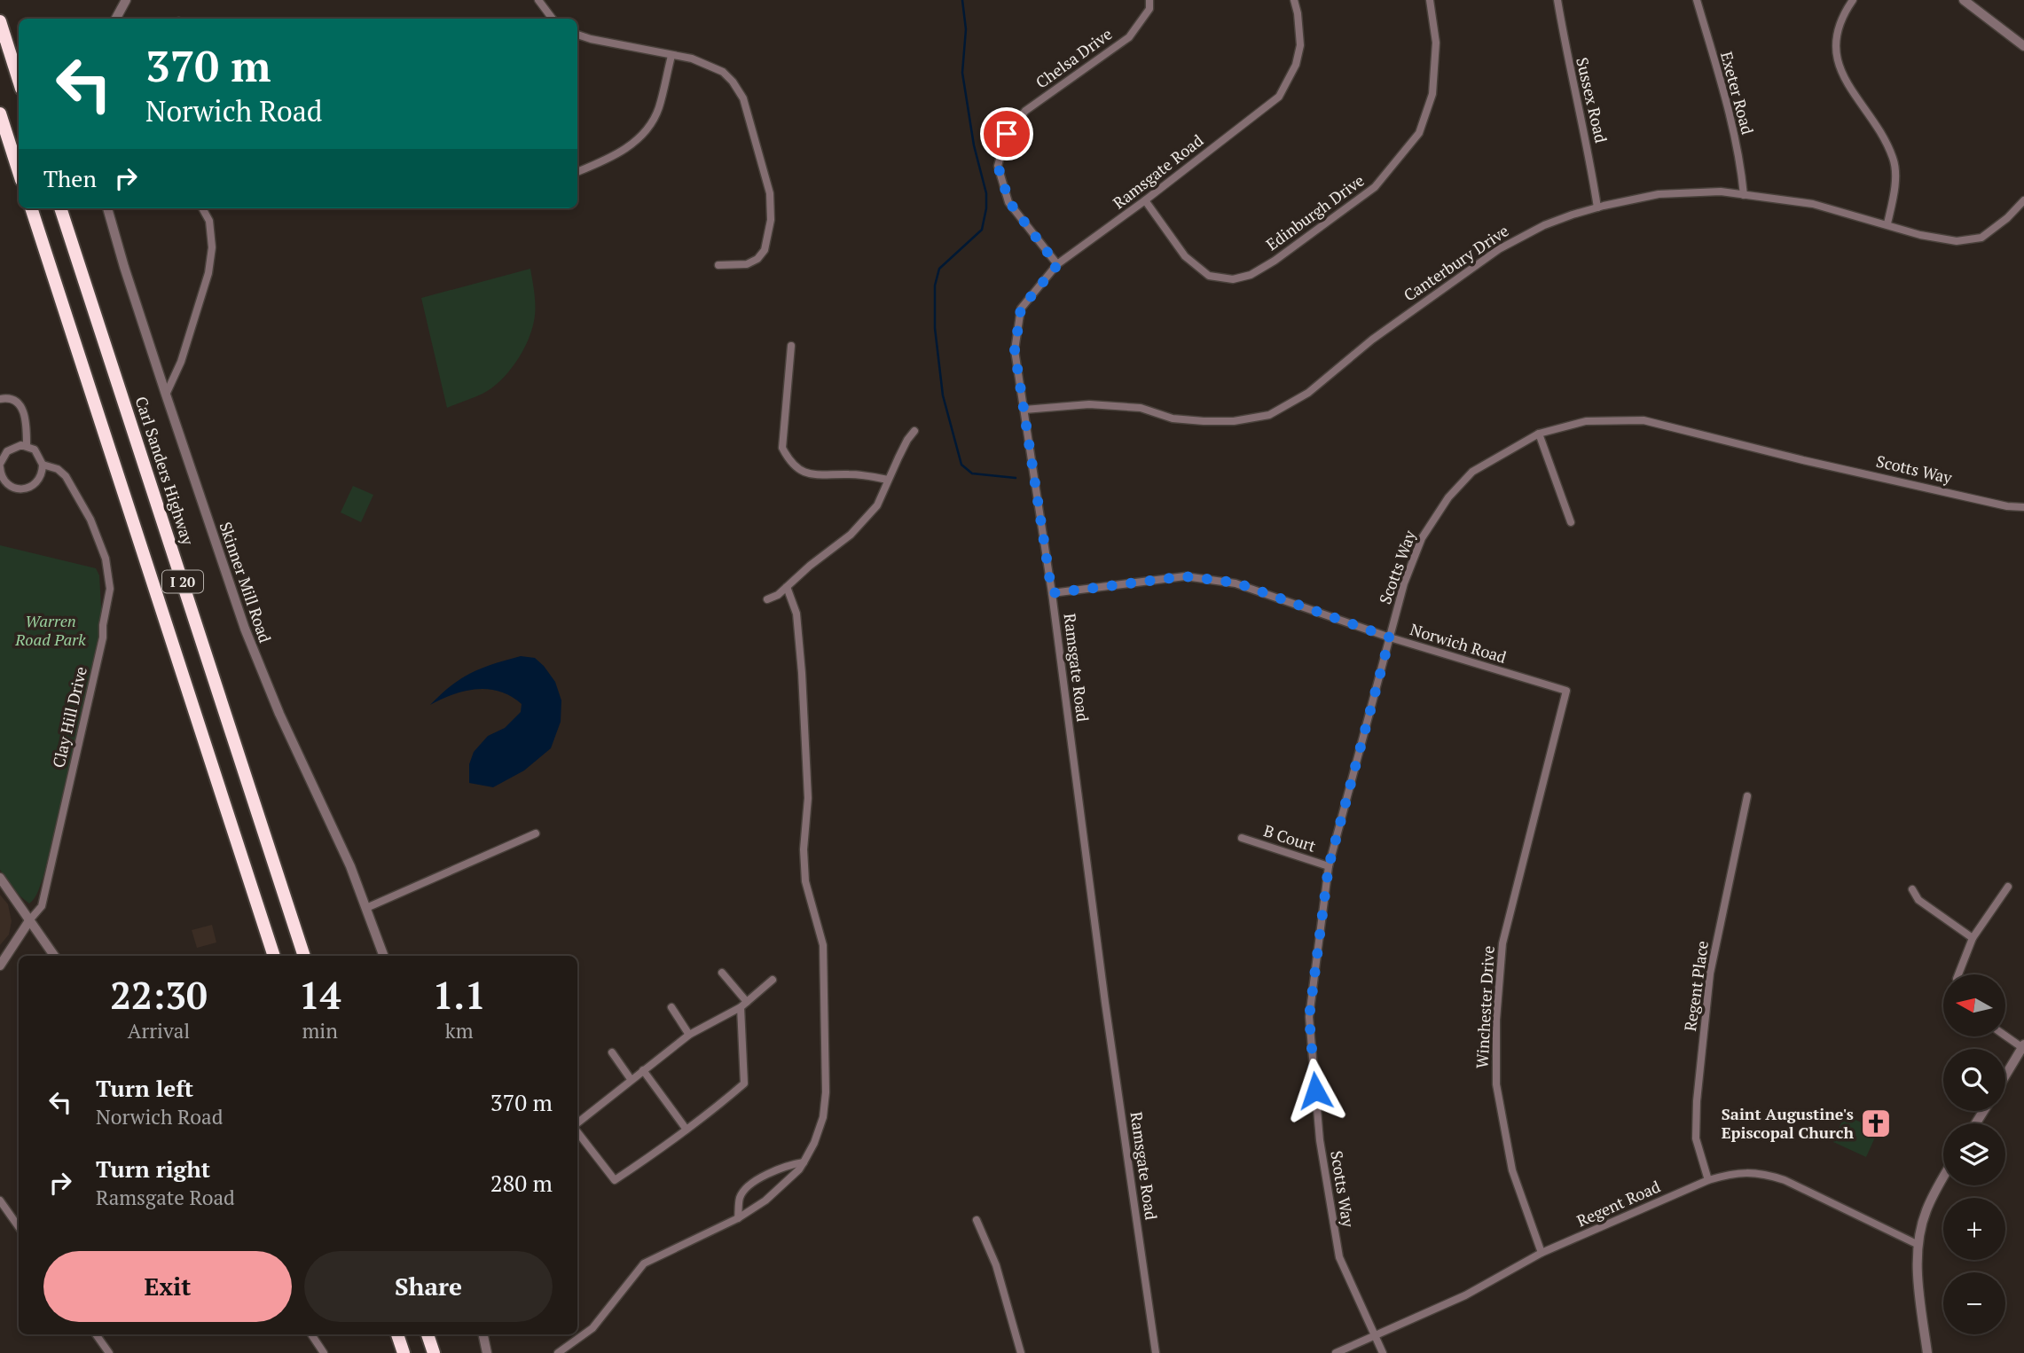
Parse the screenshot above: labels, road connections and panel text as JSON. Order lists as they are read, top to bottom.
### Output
{
  "streets": {
    "highway": ["Carl Sanders Highway", "I 20"],
    "street": [
      "Chelsa Drive",
      "Exeter Road",
      "Sussex Road",
      "Ramsgate Road",
      "Edinburgh Drive",
      "Canterbury Drive",
      "Scotts Way",
      "Skinner Mill Road",
      "Norwich Road",
      "Clay Hill Drive",
      "B Court",
      "Regent Place",
      "Winchester Drive",
      "Regent Road"
    ]
  },
  "crossings": [
    ["Chelsa Drive", "Ramsgate Road"],
    ["Exeter Road", "Canterbury Drive"],
    ["Sussex Road", "Canterbury Drive"],
    ["Ramsgate Road", "Edinburgh Drive"],
    ["Ramsgate Road", "Canterbury Drive"],
    ["Ramsgate Road", "Norwich Road"],
    ["Scotts Way", "Norwich Road"],
    ["Scotts Way", "B Court"],
    ["Scotts Way", "Regent Road"],
    ["Norwich Road", "Winchester Drive"],
    ["Regent Place", "Regent Road"],
    ["Winchester Drive", "Regent Road"]
  ],
  "parks": ["Warren Road Park"],
  "places": {
    "church": ["Saint Augustine's Episcopal Church"]
  },
  "north": "left",
  "page": {
    "turn": ["370 m", "Norwich Road"],
    "then": "Then",
    "eta": [
      "22:30",
      "Arrival",
      "14",
      "min",
      "1.1",
      "km"
    ],
    "map_buttons": ["+", "−"],
    "list": [
      {
        "name": "Turn left",
        "note": "Norwich Road",
        "value": "370 m"
      },
      {
        "name": "Turn right",
        "note": "Ramsgate Road",
        "value": "280 m"
      }
    ],
    "buttons": ["Exit", "Share"]
  }
}
